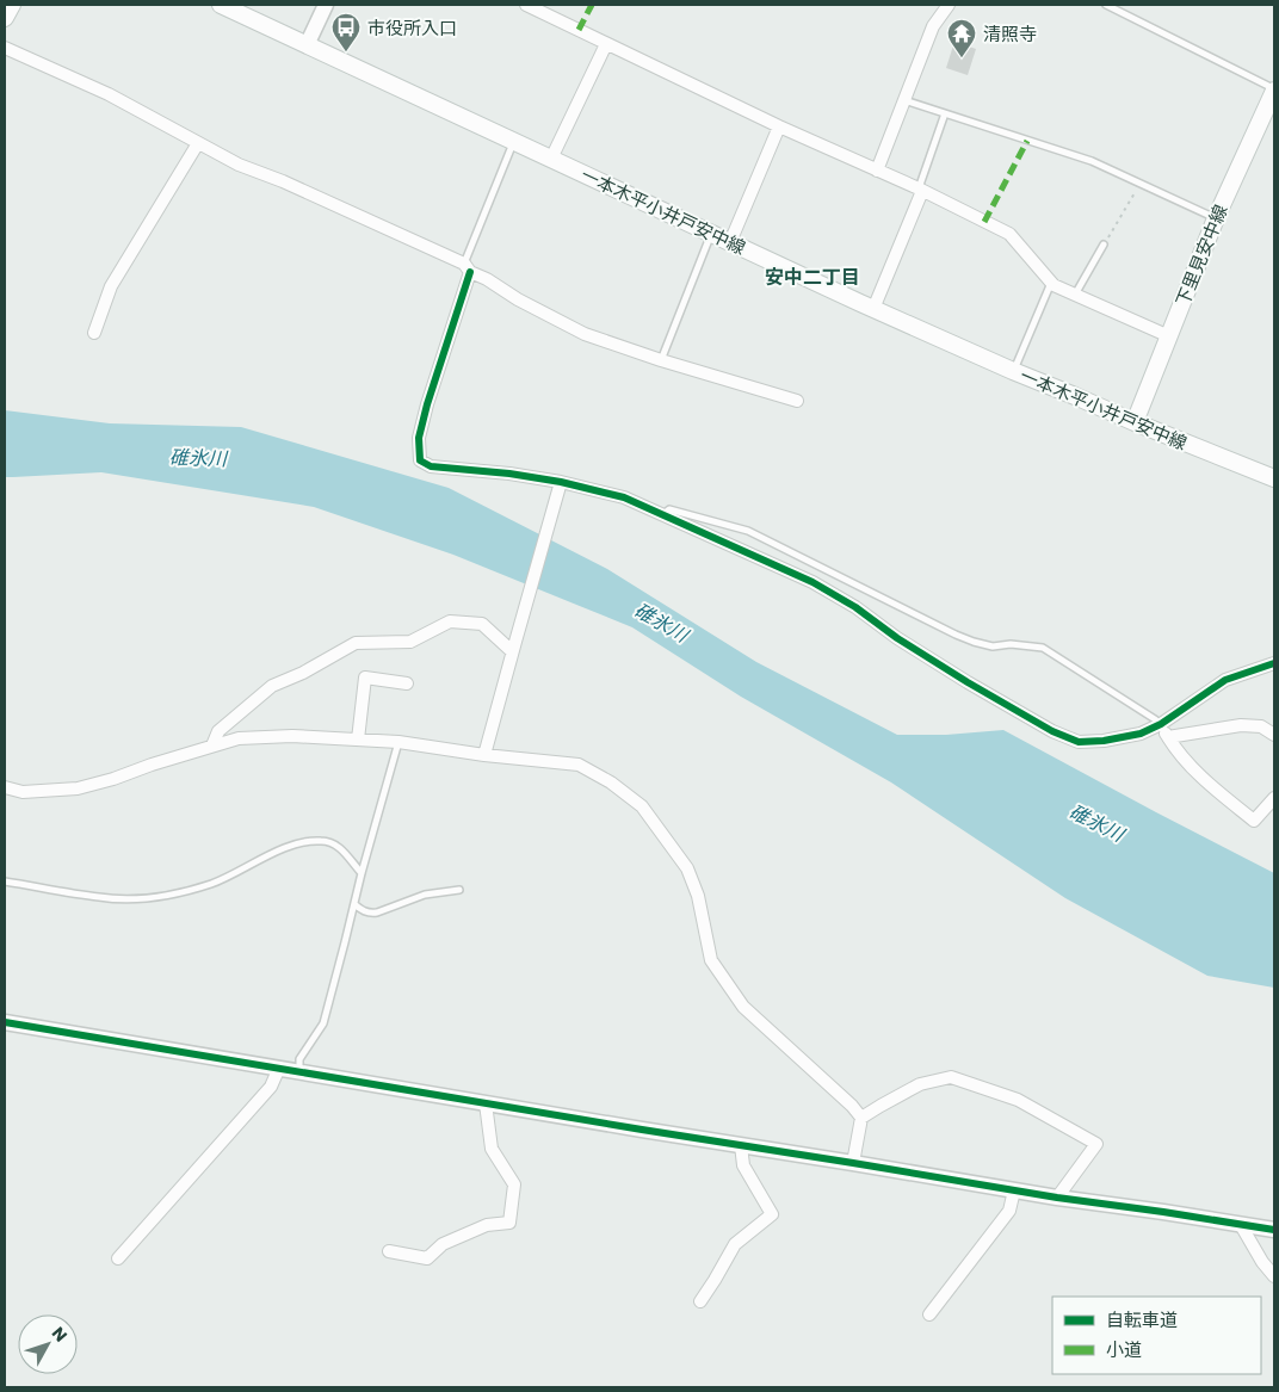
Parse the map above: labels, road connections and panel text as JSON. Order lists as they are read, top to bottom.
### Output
{
  "streets": {
    "main road": ["一本木平小井戸安中線", "下里見安中線"]
  },
  "crossings": [
    ["一本木平小井戸安中線", "下里見安中線"]
  ],
  "districts": ["安中二丁目"],
  "water": ["碓氷川"],
  "places": {
    "bus stop": ["市役所入口"],
    "temple": ["清照寺"]
  },
  "legend": ["自転車道", "小道"],
  "north": "top right"
}
